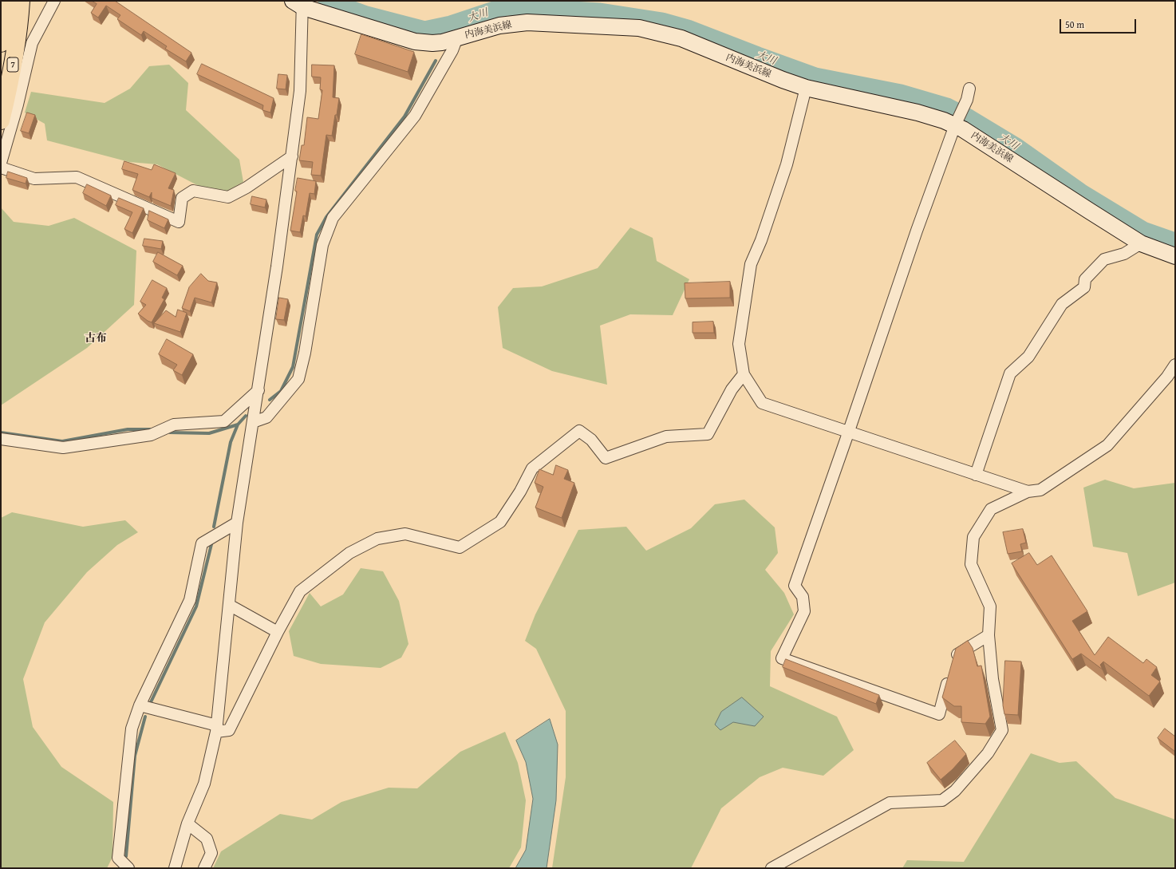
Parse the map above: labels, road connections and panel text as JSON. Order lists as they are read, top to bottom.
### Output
{
  "streets": {
    "highway": ["7"],
    "main road": ["内海美浜線"]
  },
  "districts": ["古布"],
  "water": ["大川"],
  "scale_bar": "50 m"
}
